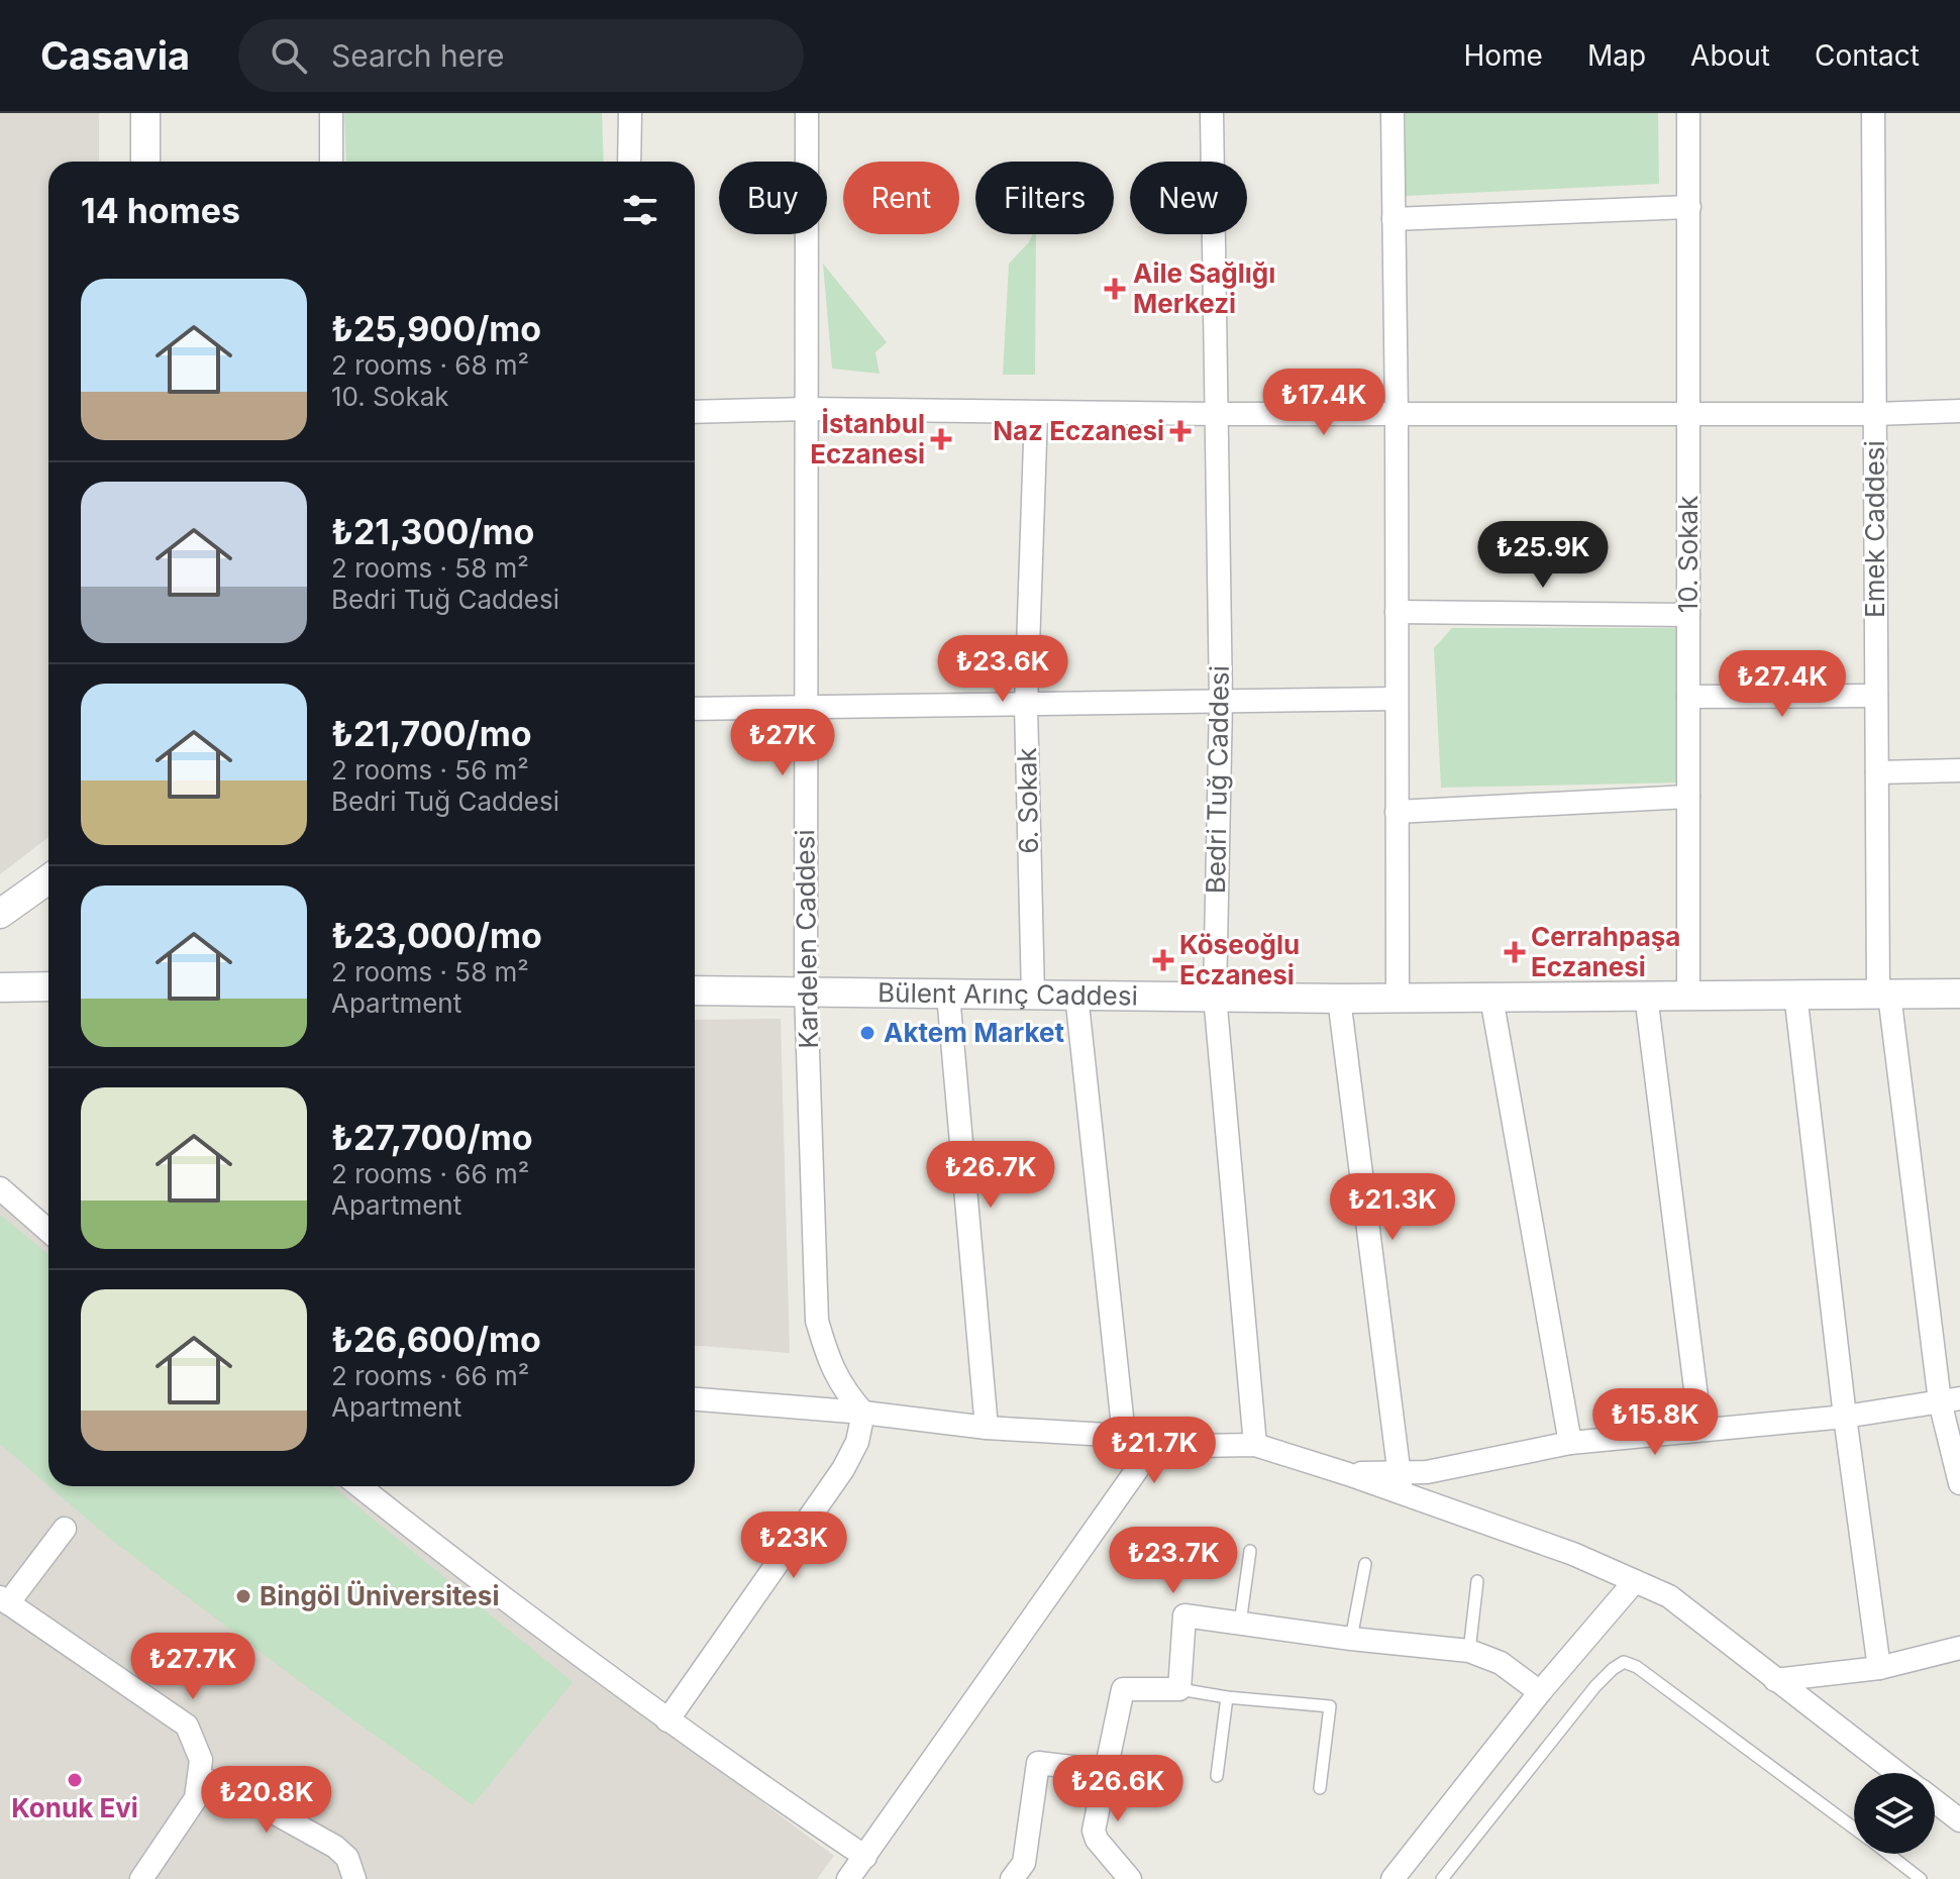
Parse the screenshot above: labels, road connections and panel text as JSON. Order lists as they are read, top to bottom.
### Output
{
  "streets": {
    "street": [
      "Emek Caddesi",
      "10. Sokak",
      "Bedri Tuğ Caddesi",
      "6. Sokak",
      "Kardelen Caddesi",
      "Bülent Arınç Caddesi"
    ]
  },
  "crossings": [
    ["Emek Caddesi", "Bülent Arınç Caddesi"],
    ["10. Sokak", "Bülent Arınç Caddesi"],
    ["Bedri Tuğ Caddesi", "Bülent Arınç Caddesi"],
    ["6. Sokak", "Bülent Arınç Caddesi"],
    ["Kardelen Caddesi", "Bülent Arınç Caddesi"]
  ],
  "places": {
    "health": [
      "Aile Sağlığı Merkezi",
      "Naz Eczanesi",
      "İstanbul Eczanesi",
      "Cerrahpaşa Eczanesi",
      "Köseoğlu Eczanesi"
    ],
    "other": ["Aktem Market", "Bingöl Üniversitesi", "Konuk Evi"]
  },
  "page": {
    "header": "Casavia",
    "search": "Search here",
    "nav": [
      "Home",
      "Map",
      "About",
      "Contact"
    ],
    "chip": [
      "Buy",
      "Rent",
      "Filters",
      "New"
    ],
    "heading": "14 homes",
    "list": [
      {
        "name": "₺25,900/mo",
        "note": "2 rooms · 68 m² · 10. Sokak"
      },
      {
        "name": "₺21,300/mo",
        "note": "2 rooms · 58 m² · Bedri Tuğ Caddesi"
      },
      {
        "name": "₺21,700/mo",
        "note": "2 rooms · 56 m² · Bedri Tuğ Caddesi"
      },
      {
        "name": "₺23,000/mo",
        "note": "2 rooms · 58 m² · Apartment"
      },
      {
        "name": "₺27,700/mo",
        "note": "2 rooms · 66 m² · Apartment"
      },
      {
        "name": "₺26,600/mo",
        "note": "2 rooms · 66 m² · Apartment"
      }
    ],
    "price": [
      "₺17.4K",
      "₺25.9K",
      "₺23.6K",
      "₺27.4K",
      "₺27K",
      "₺26.7K",
      "₺21.3K",
      "₺15.8K",
      "₺21.7K",
      "₺23K",
      "₺23.7K",
      "₺27.7K",
      "₺26.6K",
      "₺20.8K"
    ]
  }
}
